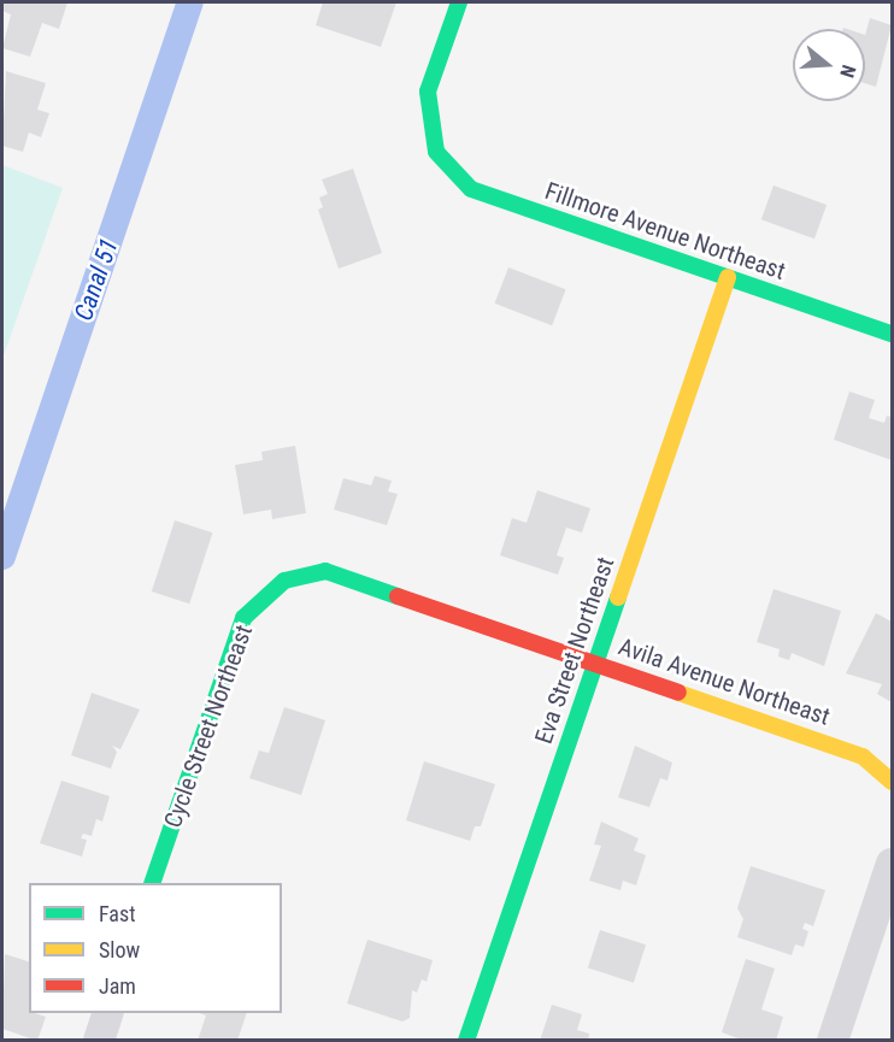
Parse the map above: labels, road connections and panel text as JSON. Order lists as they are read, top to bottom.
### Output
{
  "streets": {
    "street": [
      "Fillmore Avenue Northeast",
      "Eva Street Northeast",
      "Avila Avenue Northeast",
      "Cycle Street Northeast"
    ]
  },
  "crossings": [
    ["Fillmore Avenue Northeast", "Eva Street Northeast"],
    ["Eva Street Northeast", "Avila Avenue Northeast"],
    ["Avila Avenue Northeast", "Cycle Street Northeast"]
  ],
  "water": ["Canal 51"],
  "legend": ["Fast", "Slow", "Jam"],
  "north": "right"
}
